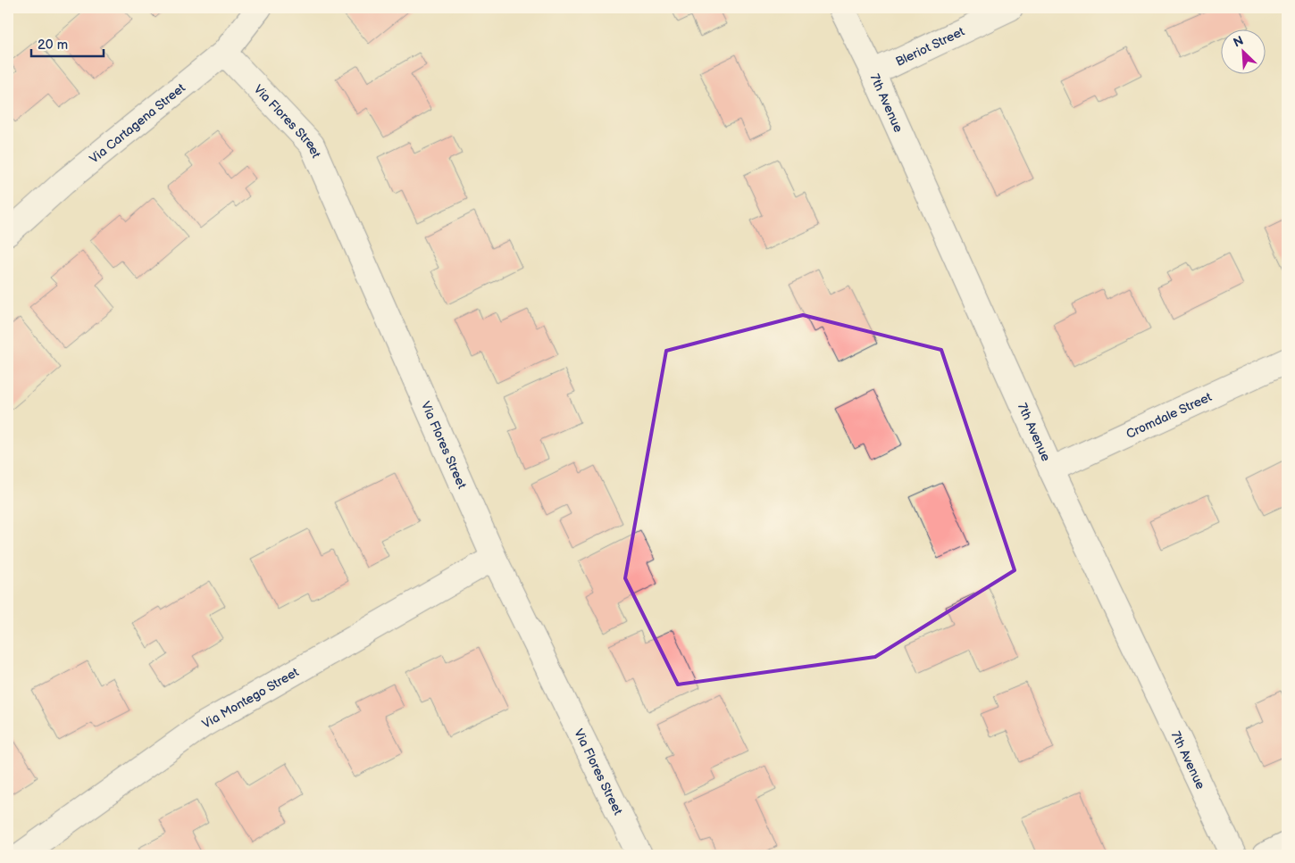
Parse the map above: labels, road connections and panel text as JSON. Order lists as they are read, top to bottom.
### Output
{
  "streets": {
    "street": [
      "Bleriot Street",
      "7th Avenue",
      "Via Flores Street",
      "Via Cartagena Street",
      "Cromdale Street",
      "Via Montego Street"
    ]
  },
  "crossings": [
    ["Bleriot Street", "7th Avenue"],
    ["7th Avenue", "Cromdale Street"],
    ["Via Flores Street", "Via Cartagena Street"],
    ["Via Flores Street", "Via Montego Street"]
  ],
  "scale_bar": "20 m",
  "north": "top left"
}
